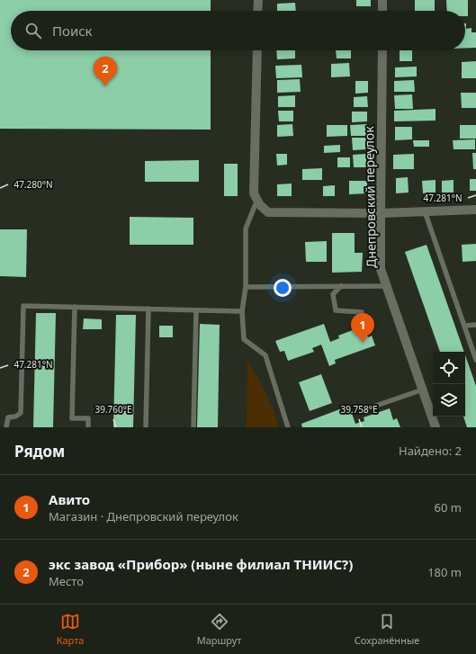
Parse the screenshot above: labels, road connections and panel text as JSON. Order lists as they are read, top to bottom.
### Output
{
  "streets": {
    "street": ["Днепровский переулок"]
  },
  "page": {
    "search": "Поиск",
    "pins": ["2", "1"],
    "heading": ["Рядом", "Найдено: 2"],
    "list": [
      {
        "mark": "1",
        "name": "Авито",
        "note": "Магазин · Днепровский переулок",
        "value": "60 m"
      },
      {
        "mark": "2",
        "name": "экс завод «Прибор» (ныне филиал ТНИИС?)",
        "note": "Место",
        "value": "180 m"
      }
    ],
    "nav": ["Карта", "Маршрут", "Сохранённые"]
  },
  "coordinates": [
    "47.280°N",
    "47.281°N",
    "39.760°E",
    "39.758°E"
  ]
}
